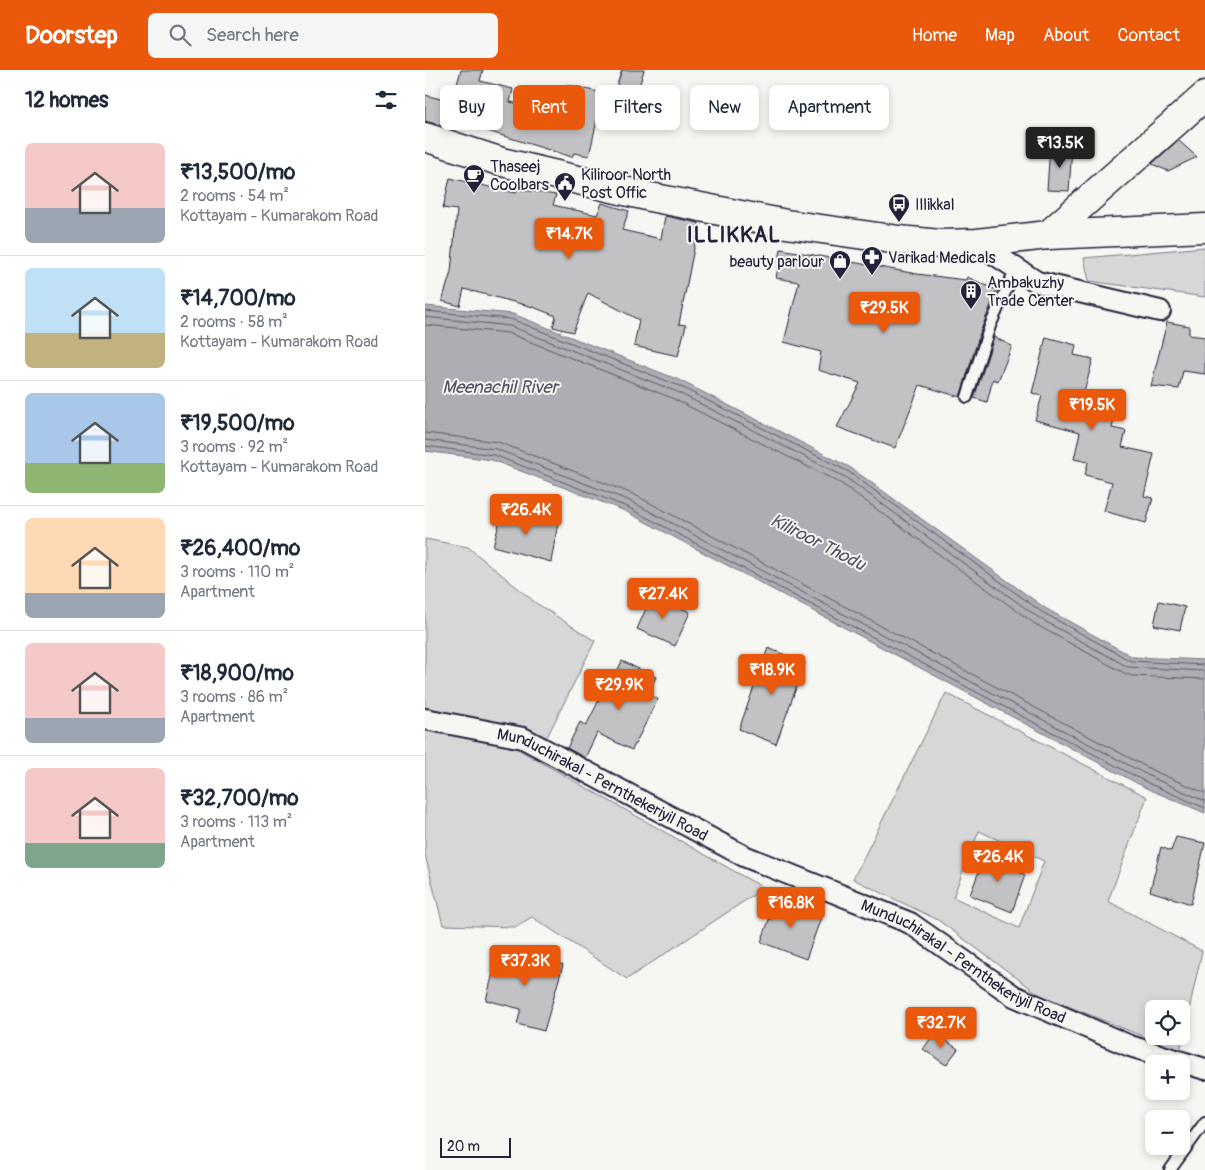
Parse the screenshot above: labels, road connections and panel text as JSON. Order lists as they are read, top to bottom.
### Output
{
  "streets": {
    "street": ["Munduchirakal - Pernthekeriyil Road"]
  },
  "districts": ["ILLIKKAL"],
  "water": ["Meenachil River", "Kiliroor Thodu"],
  "places": {
    "cafe": ["Thaseej Coolbars"],
    "public building": ["Kiliroor North Post Offic"],
    "bus stop": ["Illikkal"],
    "pharmacy": ["Varikad Medicals"],
    "shop": ["beauty parlour"],
    "building": ["Ambakuzhy Trade Center"]
  },
  "scale_bar": "20 m",
  "page": {
    "header": "Doorstep",
    "search": "Search here",
    "nav": [
      "Home",
      "Map",
      "About",
      "Contact"
    ],
    "heading": "12 homes",
    "chip": [
      "Buy",
      "Rent",
      "Filters",
      "New",
      "Apartment"
    ],
    "price": [
      "₹13.5K",
      "₹14.7K",
      "₹29.5K",
      "₹19.5K",
      "₹26.4K",
      "₹27.4K",
      "₹18.9K",
      "₹29.9K",
      "₹26.4K",
      "₹16.8K",
      "₹37.3K",
      "₹32.7K"
    ],
    "list": [
      {
        "name": "₹13,500/mo",
        "note": "2 rooms · 54 m² · Kottayam - Kumarakom Road"
      },
      {
        "name": "₹14,700/mo",
        "note": "2 rooms · 58 m² · Kottayam - Kumarakom Road"
      },
      {
        "name": "₹19,500/mo",
        "note": "3 rooms · 92 m² · Kottayam - Kumarakom Road"
      },
      {
        "name": "₹26,400/mo",
        "note": "3 rooms · 110 m² · Apartment"
      },
      {
        "name": "₹18,900/mo",
        "note": "3 rooms · 86 m² · Apartment"
      },
      {
        "name": "₹32,700/mo",
        "note": "3 rooms · 113 m² · Apartment"
      }
    ],
    "map_buttons": ["+", "−"],
    "scale": "20 m"
  }
}
